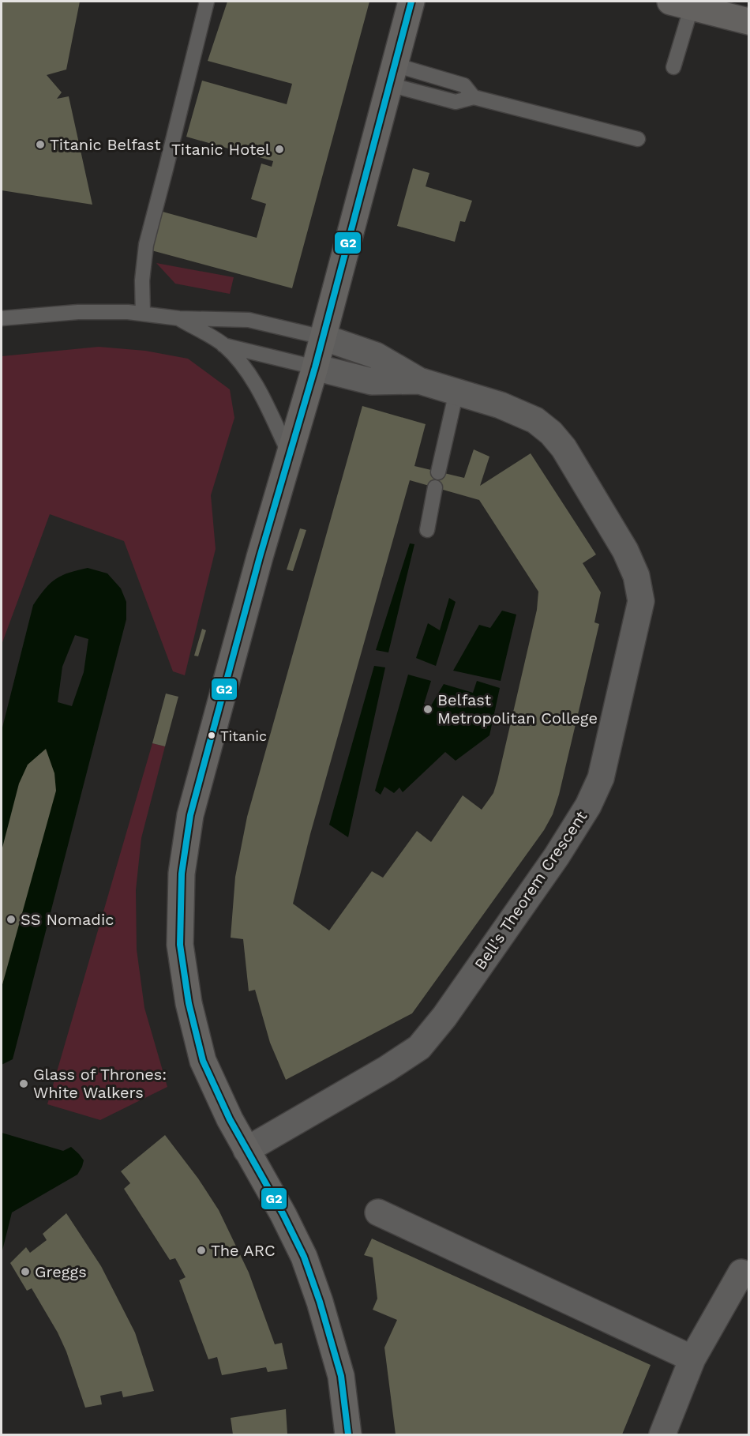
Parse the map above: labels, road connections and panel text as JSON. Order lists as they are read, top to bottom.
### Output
{
  "streets": {
    "street": ["Bell's Theorem Crescent"]
  },
  "places": [
    "Titanic Belfast",
    "Titanic Hotel",
    "Belfast Metropolitan College",
    "Titanic",
    "SS Nomadic",
    "Glass of Thrones: White Walkers",
    "The ARC",
    "Greggs"
  ],
  "lines": ["transit line G2"]
}
